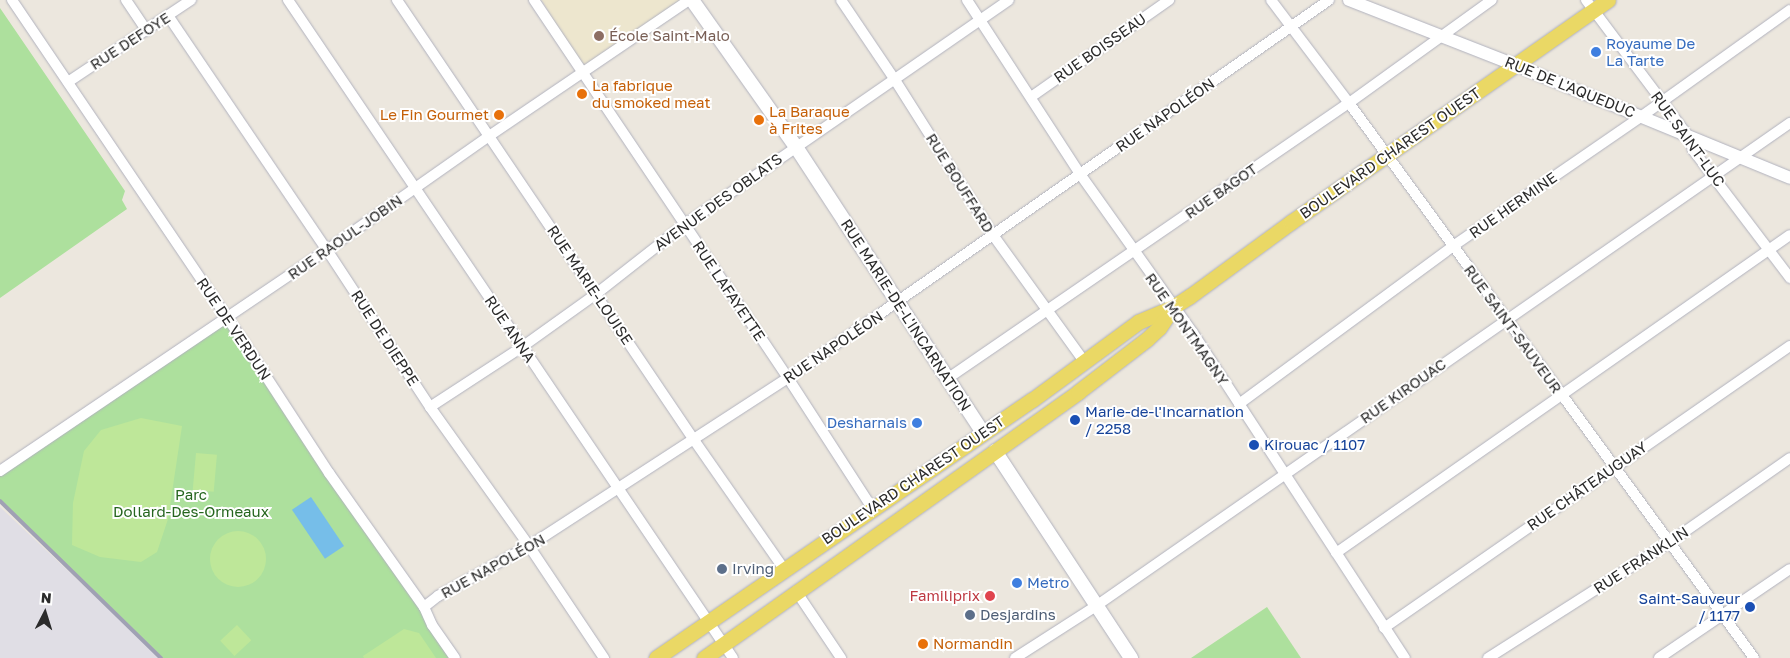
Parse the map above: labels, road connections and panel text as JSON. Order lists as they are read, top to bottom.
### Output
{
  "streets": {
    "main road": ["BOULEVARD CHAREST OUEST", "RUE MARIE-DE-L'INCARNATION"],
    "street": [
      "RUE DEFOYE",
      "RUE BOISSEAU",
      "RUE DE L'AQUEDUC",
      "RUE NAPOLÉON",
      "RUE SAINT-LUC",
      "RUE BOUFFARD",
      "RUE BAGOT",
      "AVENUE DES OBLATS",
      "RUE HERMINE",
      "RUE RAOUL-JOBIN",
      "RUE MARIE-LOUISE",
      "RUE LAFAYETTE",
      "RUE DE VERDUN",
      "RUE ANNA",
      "RUE MONTMAGNY",
      "RUE SAINT-SAUVEUR",
      "RUE DE DIEPPE",
      "RUE KIROUAC",
      "RUE CHÂTEAUGUAY",
      "RUE FRANKLIN"
    ]
  },
  "crossings": [
    ["RUE DEFOYE", "RUE DE VERDUN"],
    ["RUE DEFOYE", "RUE DE DIEPPE"],
    ["RUE BOISSEAU", "RUE MONTMAGNY"],
    ["RUE DE L'AQUEDUC", "RUE SAINT-LUC"],
    ["RUE DE L'AQUEDUC", "BOULEVARD CHAREST OUEST"],
    ["RUE DE L'AQUEDUC", "RUE BAGOT"],
    ["RUE DE L'AQUEDUC", "RUE HERMINE"],
    ["RUE DE L'AQUEDUC", "RUE KIROUAC"],
    ["RUE NAPOLÉON", "RUE BOUFFARD"],
    ["RUE NAPOLÉON", "RUE MARIE-LOUISE"],
    ["RUE NAPOLÉON", "RUE LAFAYETTE"],
    ["RUE NAPOLÉON", "RUE MARIE-DE-L'INCARNATION"],
    ["RUE NAPOLÉON", "RUE DE VERDUN"],
    ["RUE NAPOLÉON", "RUE ANNA"],
    ["RUE NAPOLÉON", "RUE MONTMAGNY"],
    ["RUE NAPOLÉON", "RUE SAINT-SAUVEUR"],
    ["RUE NAPOLÉON", "RUE DE DIEPPE"],
    ["RUE SAINT-LUC", "BOULEVARD CHAREST OUEST"],
    ["RUE SAINT-LUC", "RUE HERMINE"],
    ["RUE SAINT-LUC", "RUE KIROUAC"],
    ["BOULEVARD CHAREST OUEST", "RUE BOUFFARD"],
    ["BOULEVARD CHAREST OUEST", "RUE MARIE-LOUISE"],
    ["BOULEVARD CHAREST OUEST", "RUE LAFAYETTE"],
    ["BOULEVARD CHAREST OUEST", "RUE MARIE-DE-L'INCARNATION"],
    ["BOULEVARD CHAREST OUEST", "RUE ANNA"],
    ["BOULEVARD CHAREST OUEST", "RUE MONTMAGNY"],
    ["BOULEVARD CHAREST OUEST", "RUE SAINT-SAUVEUR"],
    ["RUE BOUFFARD", "RUE BAGOT"],
    ["RUE BOUFFARD", "AVENUE DES OBLATS"],
    ["RUE BAGOT", "RUE MARIE-DE-L'INCARNATION"],
    ["RUE BAGOT", "RUE MONTMAGNY"],
    ["RUE BAGOT", "RUE SAINT-SAUVEUR"],
    ["AVENUE DES OBLATS", "RUE MARIE-LOUISE"],
    ["AVENUE DES OBLATS", "RUE LAFAYETTE"],
    ["AVENUE DES OBLATS", "RUE MARIE-DE-L'INCARNATION"],
    ["AVENUE DES OBLATS", "RUE ANNA"],
    ["AVENUE DES OBLATS", "RUE MONTMAGNY"],
    ["AVENUE DES OBLATS", "RUE DE DIEPPE"],
    ["RUE HERMINE", "RUE MONTMAGNY"],
    ["RUE HERMINE", "RUE SAINT-SAUVEUR"],
    ["RUE RAOUL-JOBIN", "RUE MARIE-LOUISE"],
    ["RUE RAOUL-JOBIN", "RUE LAFAYETTE"],
    ["RUE RAOUL-JOBIN", "RUE MARIE-DE-L'INCARNATION"],
    ["RUE RAOUL-JOBIN", "RUE DE VERDUN"],
    ["RUE RAOUL-JOBIN", "RUE ANNA"],
    ["RUE RAOUL-JOBIN", "RUE DE DIEPPE"],
    ["RUE MARIE-DE-L'INCARNATION", "RUE KIROUAC"],
    ["RUE MONTMAGNY", "RUE KIROUAC"],
    ["RUE MONTMAGNY", "RUE CHÂTEAUGUAY"],
    ["RUE SAINT-SAUVEUR", "RUE KIROUAC"],
    ["RUE SAINT-SAUVEUR", "RUE CHÂTEAUGUAY"],
    ["RUE SAINT-SAUVEUR", "RUE FRANKLIN"]
  ],
  "parks": ["Parc Dollard-Des-Ormeaux"],
  "places": [
    "École Saint-Malo",
    "Royaume De La Tarte",
    "La fabrique du smoked meat",
    "Le Fin Gourmet",
    "La Baraque à Frites",
    "Marie-de-l'Incarnation / 2258",
    "Desharnais",
    "Kirouac / 1107",
    "Irving",
    "Metro",
    "Familiprix",
    "Saint-Sauveur / 1177",
    "Desjardins",
    "Normandin"
  ],
  "north": "top"
}
